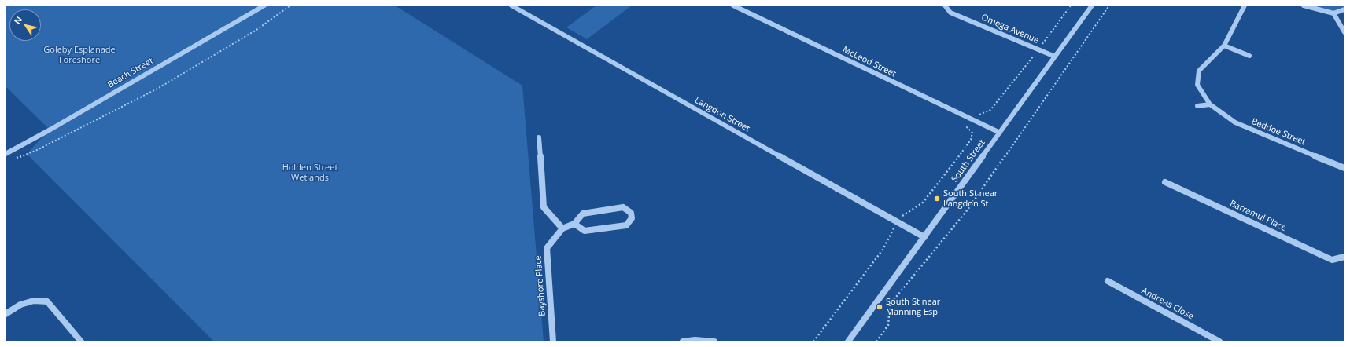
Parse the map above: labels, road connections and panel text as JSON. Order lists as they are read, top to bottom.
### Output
{
  "streets": {
    "street": [
      "Omega Avenue",
      "McLeod Street",
      "Beach Street",
      "Langdon Street",
      "Beddoe Street",
      "South Street",
      "Barramul Place",
      "Bayshore Place",
      "Andreas Close"
    ]
  },
  "crossings": [
    ["Omega Avenue", "South Street"],
    ["McLeod Street", "South Street"],
    ["Langdon Street", "South Street"]
  ],
  "parks": ["Goleby Esplanade Foreshore", "Holden Street Wetlands"],
  "places": ["South St near Langdon St", "South St near Manning Esp"],
  "north": "top left"
}
